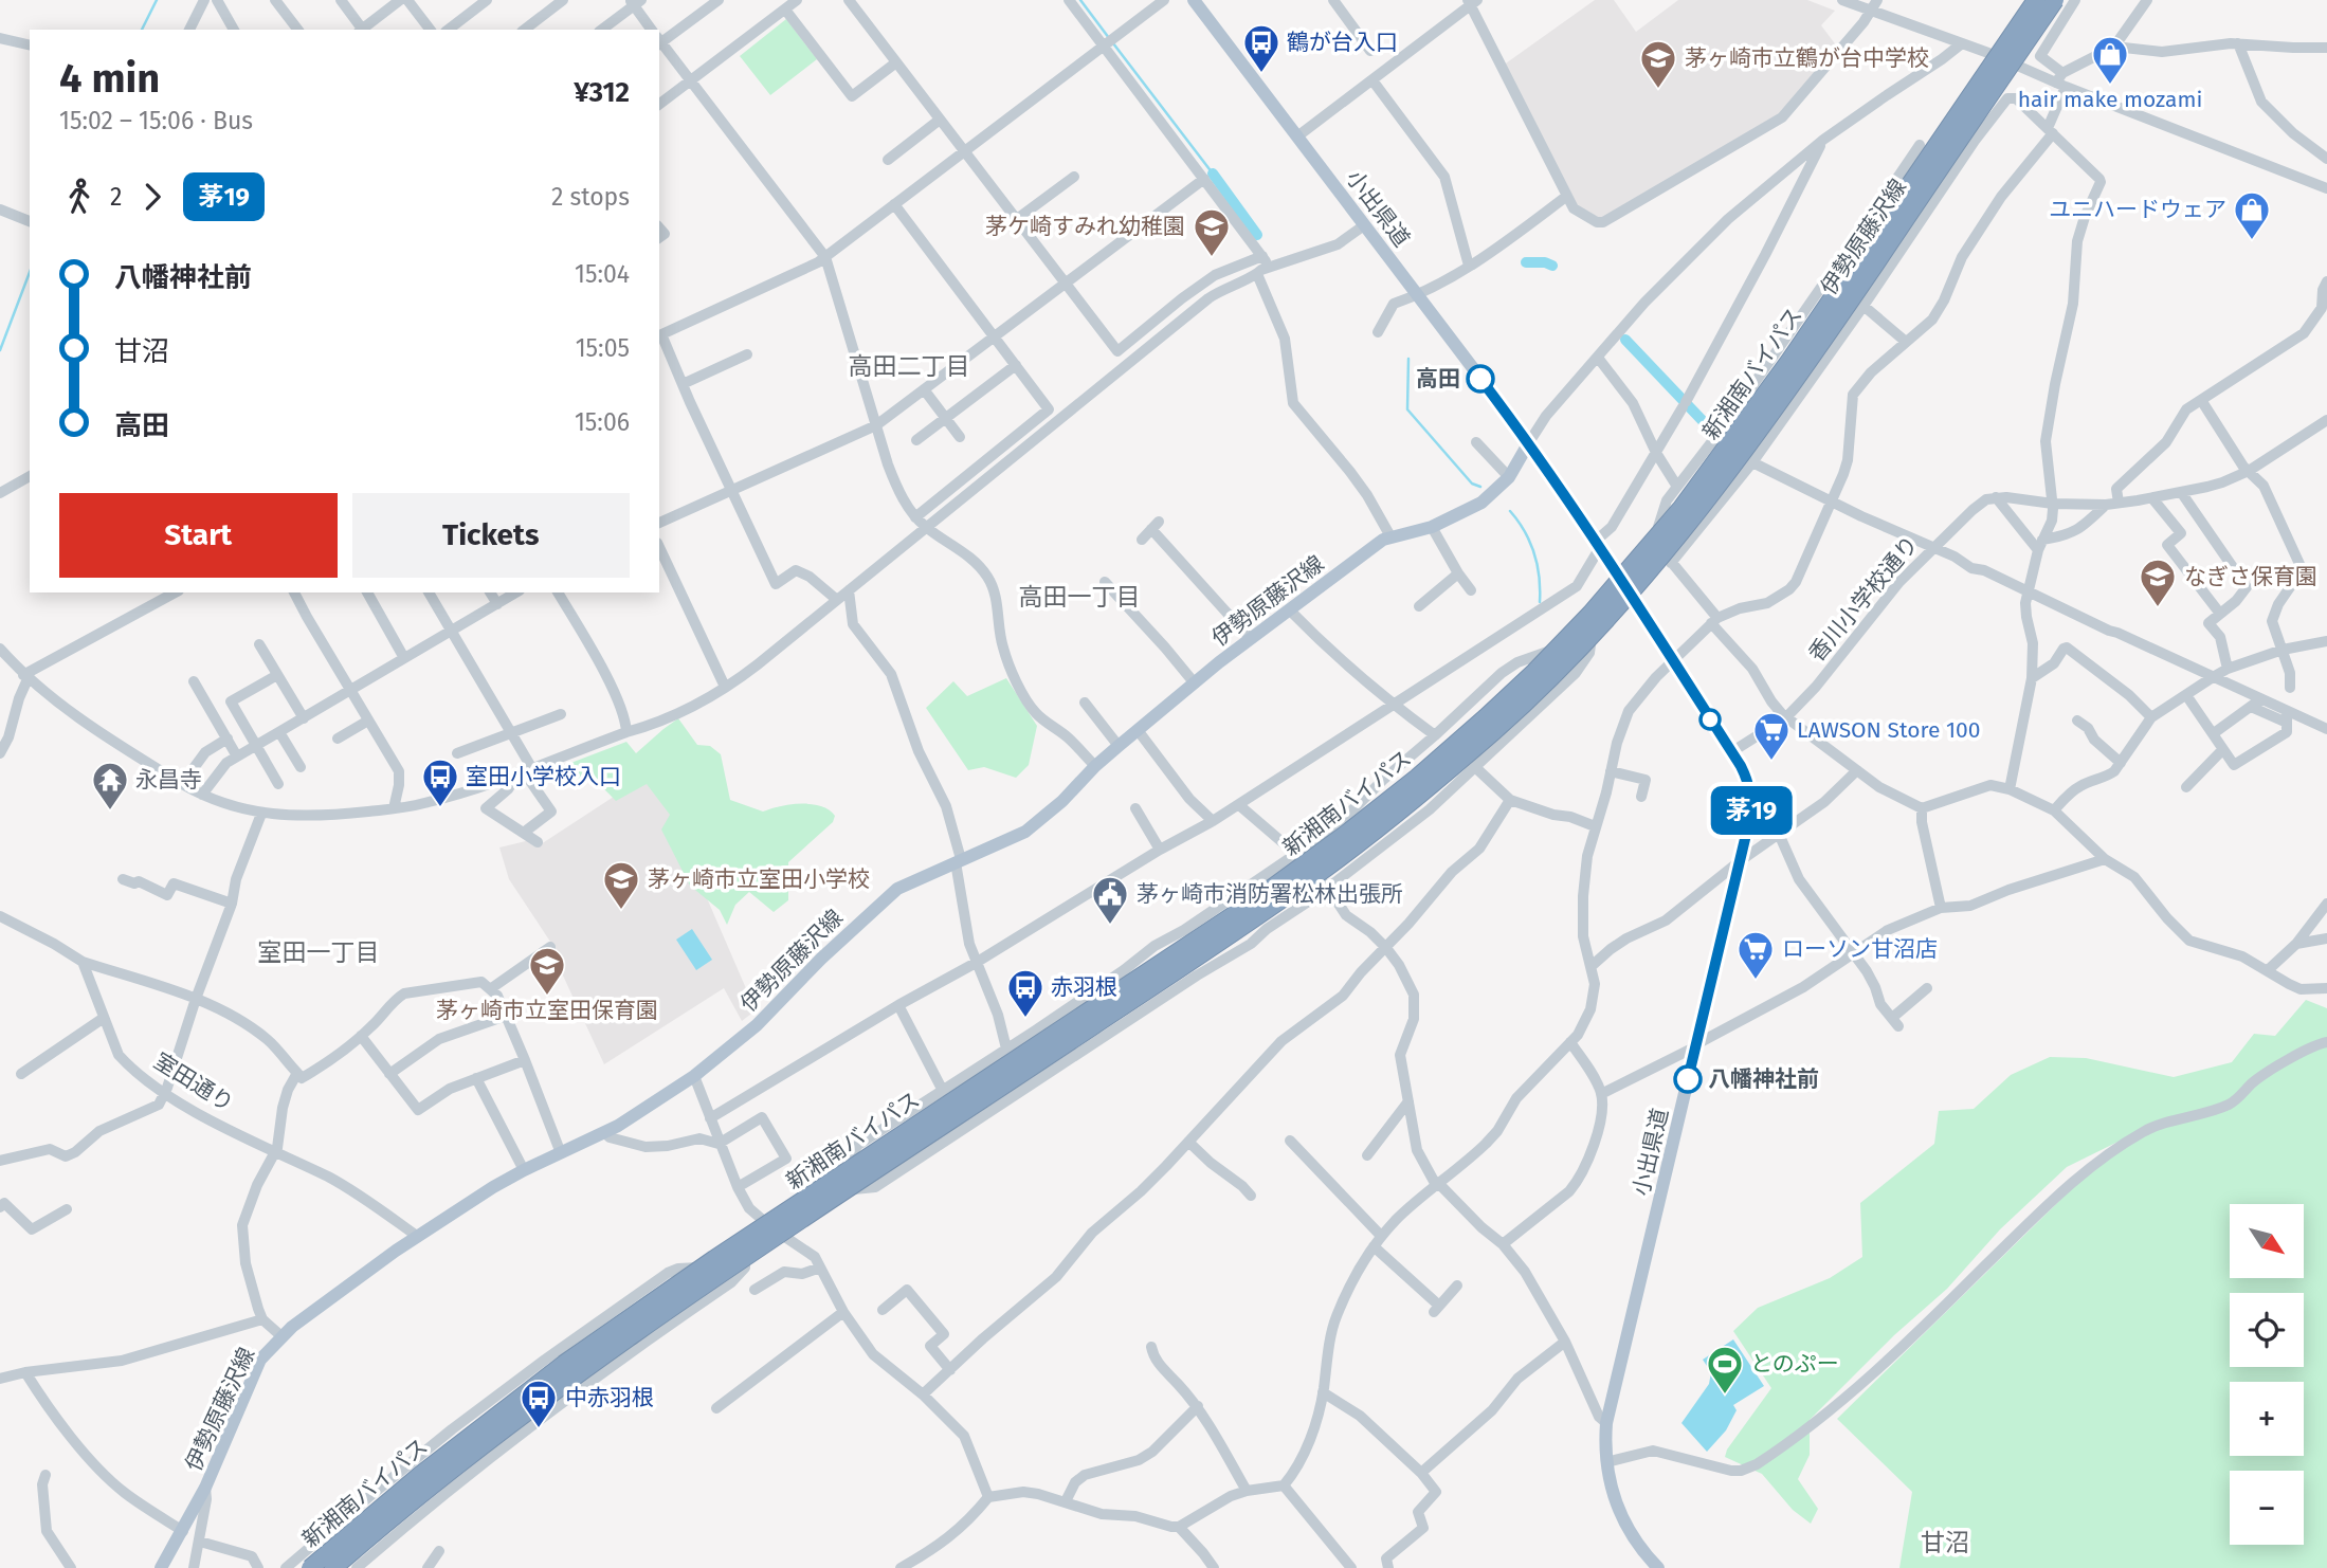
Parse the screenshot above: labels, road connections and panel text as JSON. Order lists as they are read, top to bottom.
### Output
{
  "streets": {
    "highway": ["新湘南バイパス"],
    "main road": ["小出県道", "伊勢原藤沢線"],
    "street": ["香川小学校通り", "室田通り"]
  },
  "crossings": [
    ["小出県道", "伊勢原藤沢線"],
    ["小出県道", "香川小学校通り"],
    ["伊勢原藤沢線", "新湘南バイパス"],
    ["伊勢原藤沢線", "室田通り"]
  ],
  "districts": [
    "高田二丁目",
    "高田一丁目",
    "室田一丁目",
    "甘沼"
  ],
  "places": {
    "bus stop": [
      "鶴が台入口",
      "室田小学校入口",
      "赤羽根",
      "中赤羽根"
    ],
    "shop": ["hair make mozami", "ユニハードウェア"],
    "school or university": [
      "茅ヶ崎市立鶴が台中学校",
      "茅ケ崎すみれ幼稚園",
      "なぎさ保育園",
      "茅ヶ崎市立室田小学校",
      "茅ヶ崎市立室田保育園"
    ],
    "other": ["高田", "八幡神社前"],
    "supermarket": ["LAWSON Store 100", "ローソン甘沼店"],
    "temple": ["永昌寺"],
    "public building": ["茅ヶ崎市消防署松林出張所"],
    "sports": ["とのぷー"]
  },
  "lines": ["bus line 茅19"],
  "north": "bottom right",
  "page": {
    "on_map": "茅19",
    "heading": ["4 min", "15:02 – 15:06 · Bus", "¥312"],
    "legs": ["2", "茅19", "2 stops"],
    "list": [
      {
        "name": "八幡神社前",
        "value": "15:04"
      },
      {
        "name": "甘沼",
        "value": "15:05"
      },
      {
        "name": "高田",
        "value": "15:06"
      }
    ],
    "buttons": ["Start", "Tickets"],
    "map_buttons": ["+", "−"]
  }
}
